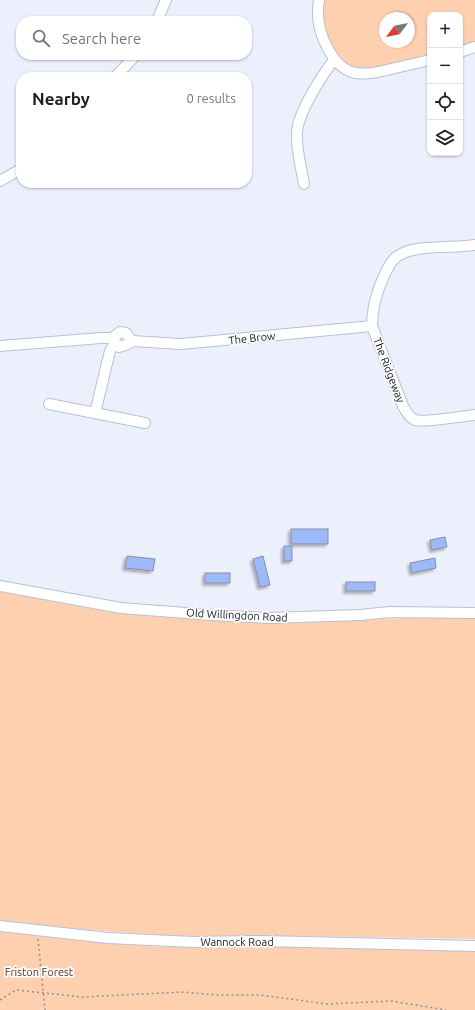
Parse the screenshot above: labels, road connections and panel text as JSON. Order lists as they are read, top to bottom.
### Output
{
  "streets": {
    "street": [
      "The Brow",
      "The Ridgeway",
      "Old Willingdon Road",
      "Wannock Road"
    ]
  },
  "crossings": [
    ["The Brow", "The Ridgeway"]
  ],
  "parks": ["Friston Forest"],
  "north": "bottom left",
  "page": {
    "map_buttons": ["+", "−"],
    "search": "Search here",
    "heading": ["Nearby", "0 results"]
  }
}
